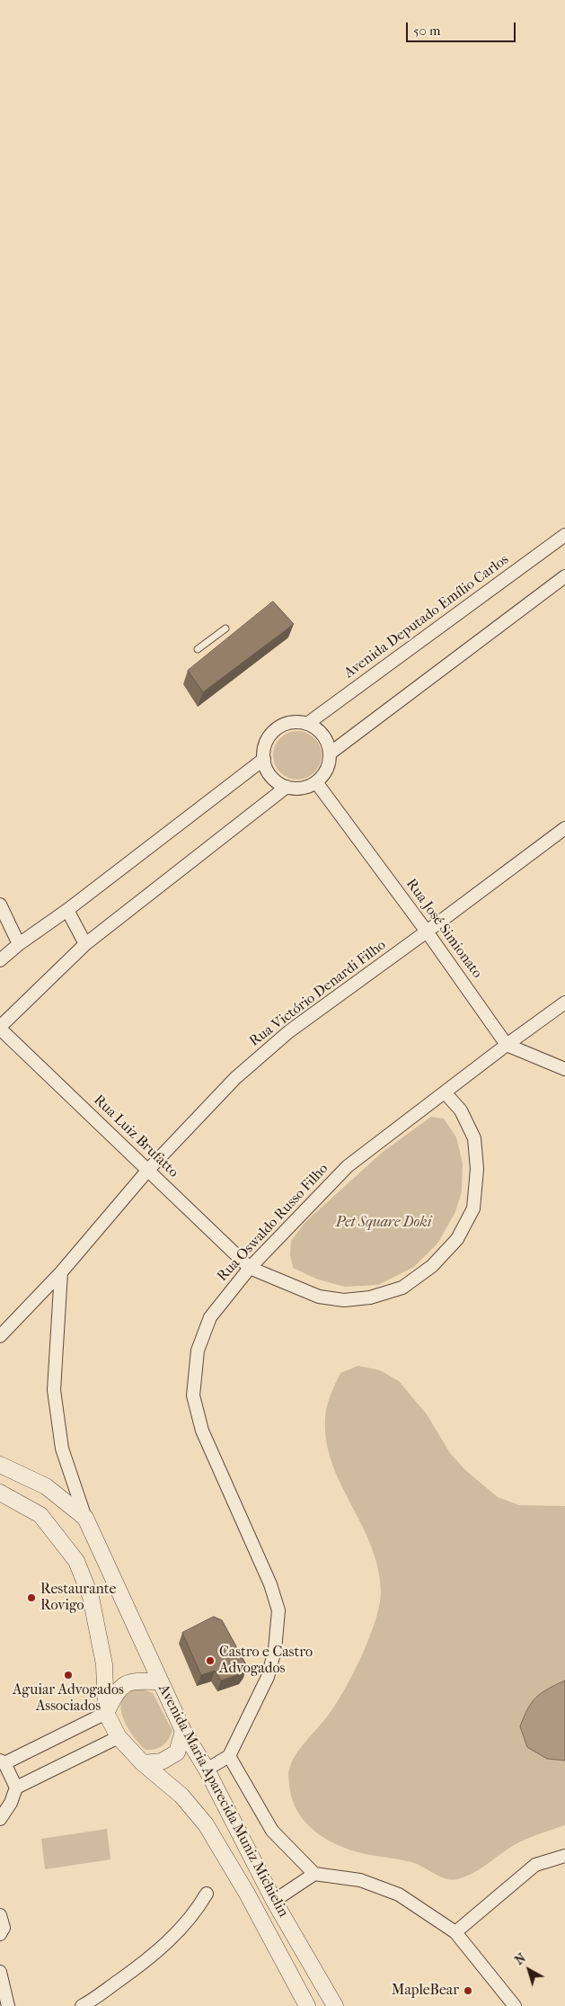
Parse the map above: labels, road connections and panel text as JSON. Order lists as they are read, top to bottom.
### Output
{
  "streets": {
    "street": [
      "Avenida Deputado Emílio Carlos",
      "Rua José Simionato",
      "Rua Victório Denardi Filho",
      "Rua Luiz Brufatto",
      "Rua Oswaldo Russo Filho",
      "Avenida Maria Aparecida Muniz Michielin"
    ]
  },
  "crossings": [
    ["Avenida Deputado Emílio Carlos", "Rua José Simionato"],
    ["Rua José Simionato", "Rua Victório Denardi Filho"],
    ["Rua José Simionato", "Rua Oswaldo Russo Filho"],
    ["Rua Victório Denardi Filho", "Rua Luiz Brufatto"],
    ["Rua Luiz Brufatto", "Rua Oswaldo Russo Filho"]
  ],
  "parks": ["Pet Square Doki"],
  "places": [
    "Restaurante Rovigo",
    "Castro e Castro Advogados",
    "Aguiar Advogados Associados",
    "MapleBear"
  ],
  "scale_bar": "50 m",
  "north": "top left"
}
